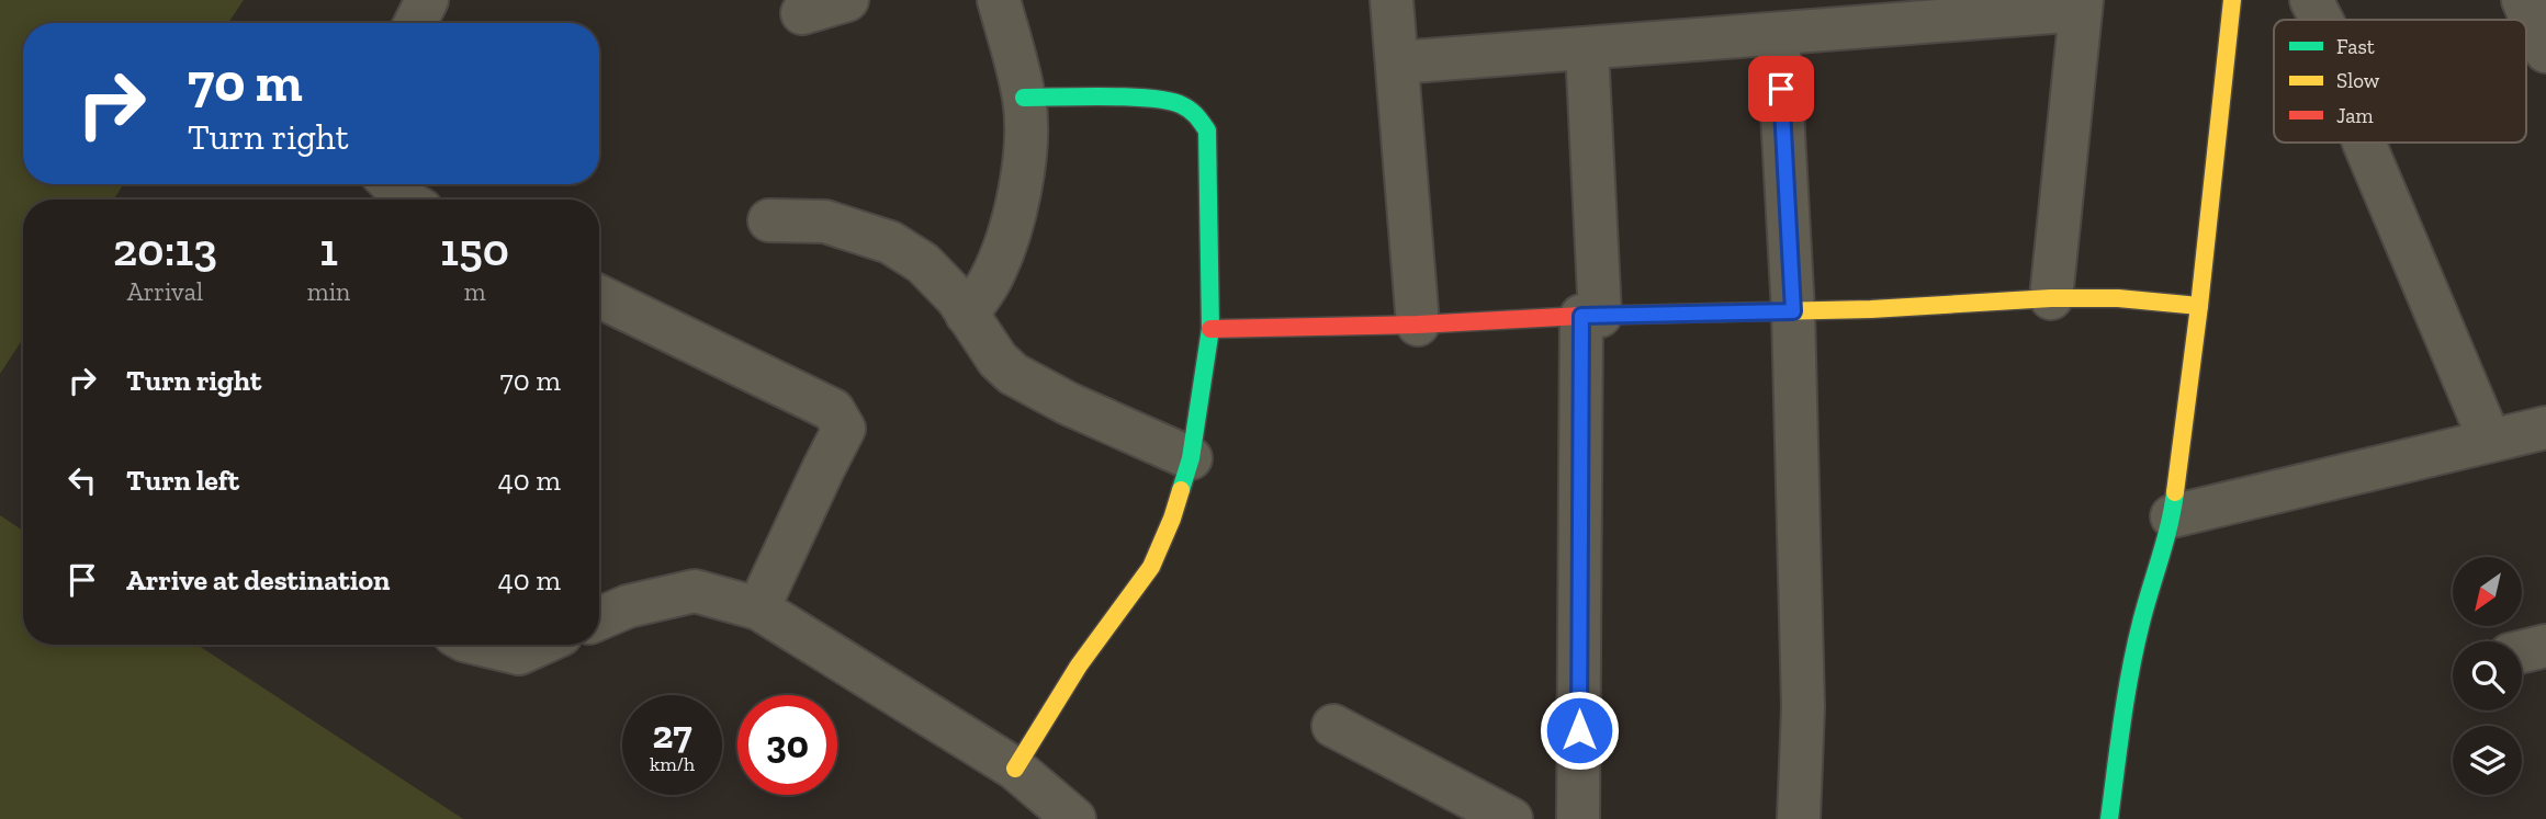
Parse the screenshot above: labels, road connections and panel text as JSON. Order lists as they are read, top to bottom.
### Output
{
  "legend": ["Fast", "Slow", "Jam"],
  "north": "bottom left",
  "page": {
    "turn": ["70 m", "Turn right"],
    "eta": [
      "20:13",
      "Arrival",
      "1",
      "min",
      "150",
      "m"
    ],
    "list": [
      {
        "name": "Turn right",
        "value": "70 m"
      },
      {
        "name": "Turn left",
        "value": "40 m"
      },
      {
        "name": "Arrive at destination",
        "value": "40 m"
      }
    ],
    "speed": "27 km/h",
    "limit": "30"
  }
}
